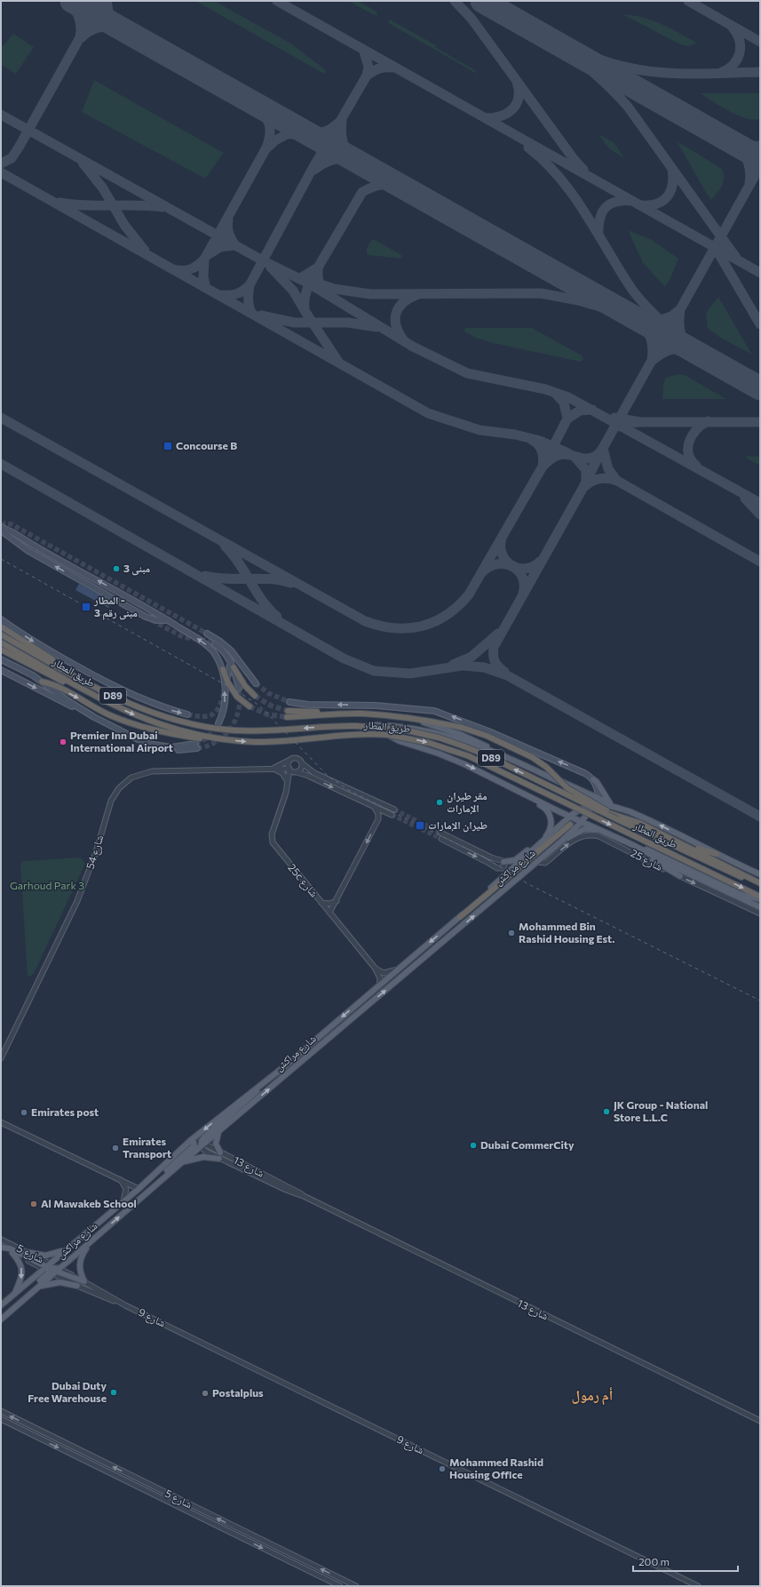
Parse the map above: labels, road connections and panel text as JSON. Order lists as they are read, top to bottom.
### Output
{
  "streets": {
    "highway": ["طريق المطار", "D89"],
    "main road": ["شارع مراكش"],
    "street": [
      "شارع 54",
      "شارع 25",
      "25c شارع",
      "شارع 13",
      "شارع 5",
      "شارع 9"
    ]
  },
  "crossings": [
    ["شارع 54", "25c شارع"],
    ["شارع 25", "شارع مراكش"],
    ["شارع مراكش", "25c شارع"],
    ["شارع مراكش", "شارع 13"],
    ["شارع مراكش", "شارع 5"],
    ["شارع مراكش", "شارع 9"],
    ["شارع 5", "شارع 9"]
  ],
  "one_way": ["شارع 25"],
  "districts": ["أم رمول"],
  "parks": ["Garhoud Park 3"],
  "places": {
    "transit": ["Concourse B", "المطار - مبنى رقم 3", "طيران الإمارات"],
    "other": [
      "مبنى 3",
      "Premier Inn Dubai International Airport",
      "مقر طيران الإمارات",
      "Mohammed Bin Rashid Housing Est.",
      "JK Group - National Store L.L.C",
      "Emirates post",
      "Dubai CommerCity",
      "Emirates Transport",
      "Al Mawakeb School",
      "Dubai Duty Free Warehouse",
      "Postalplus",
      "Mohammed Rashid Housing Office"
    ]
  },
  "scale_bar": "200 m"
}
